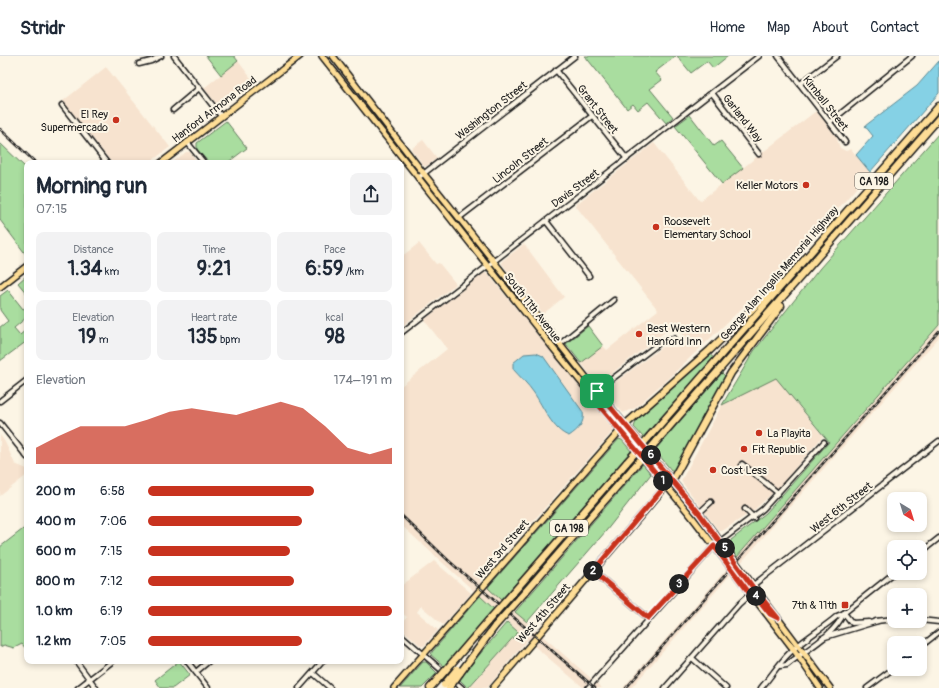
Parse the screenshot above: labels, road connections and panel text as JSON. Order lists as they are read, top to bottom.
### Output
{
  "streets": {
    "highway": ["CA 198", "George Alan Ingalls Memorial Highway"],
    "main road": [
      "Hanford Armona Road",
      "South 11th Avenue",
      "West 3rd Street",
      "West 4th Street"
    ],
    "street": [
      "Kimball Street",
      "Grant Street",
      "Washington Street",
      "Garland Way",
      "Lincoln Street",
      "Davis Street",
      "West 6th Street"
    ]
  },
  "crossings": [
    ["Grant Street", "Washington Street"],
    ["Grant Street", "Lincoln Street"],
    ["Grant Street", "Davis Street"],
    ["Washington Street", "South 11th Avenue"],
    ["Garland Way", "Davis Street"],
    ["Lincoln Street", "South 11th Avenue"],
    ["Davis Street", "South 11th Avenue"],
    ["South 11th Avenue", "West 6th Street"],
    ["South 11th Avenue", "West 3rd Street"],
    ["South 11th Avenue", "West 4th Street"]
  ],
  "places": {
    "other": [
      "El Rey Supermercado",
      "Keller Motors",
      "Roosevelt Elementary School",
      "Best Western Hanford Inn",
      "La Playita",
      "Fit Republic",
      "Cost Less"
    ],
    "transit": ["7th & 11th"]
  },
  "north": "bottom right",
  "page": {
    "header": "Stridr",
    "nav": [
      "Home",
      "Map",
      "About",
      "Contact"
    ],
    "heading": ["Morning run", "07:15"],
    "stats": [
      ["Distance", "1.34 km"],
      ["Time", "9:21"],
      ["Pace", "6:59 /km"],
      ["Elevation", "19 m"],
      ["Heart rate", "135 bpm"],
      ["kcal", "98"]
    ],
    "chart": ["Elevation", "174–191 m"],
    "pins": [
      "6",
      "1",
      "5",
      "2",
      "3",
      "4"
    ],
    "list": [
      {
        "name": "200 m",
        "note": "6:58"
      },
      {
        "name": "400 m",
        "note": "7:06"
      },
      {
        "name": "600 m",
        "note": "7:15"
      },
      {
        "name": "800 m",
        "note": "7:12"
      },
      {
        "name": "1.0 km",
        "note": "6:19"
      },
      {
        "name": "1.2 km",
        "note": "7:05"
      }
    ],
    "map_buttons": ["+", "−"]
  }
}
